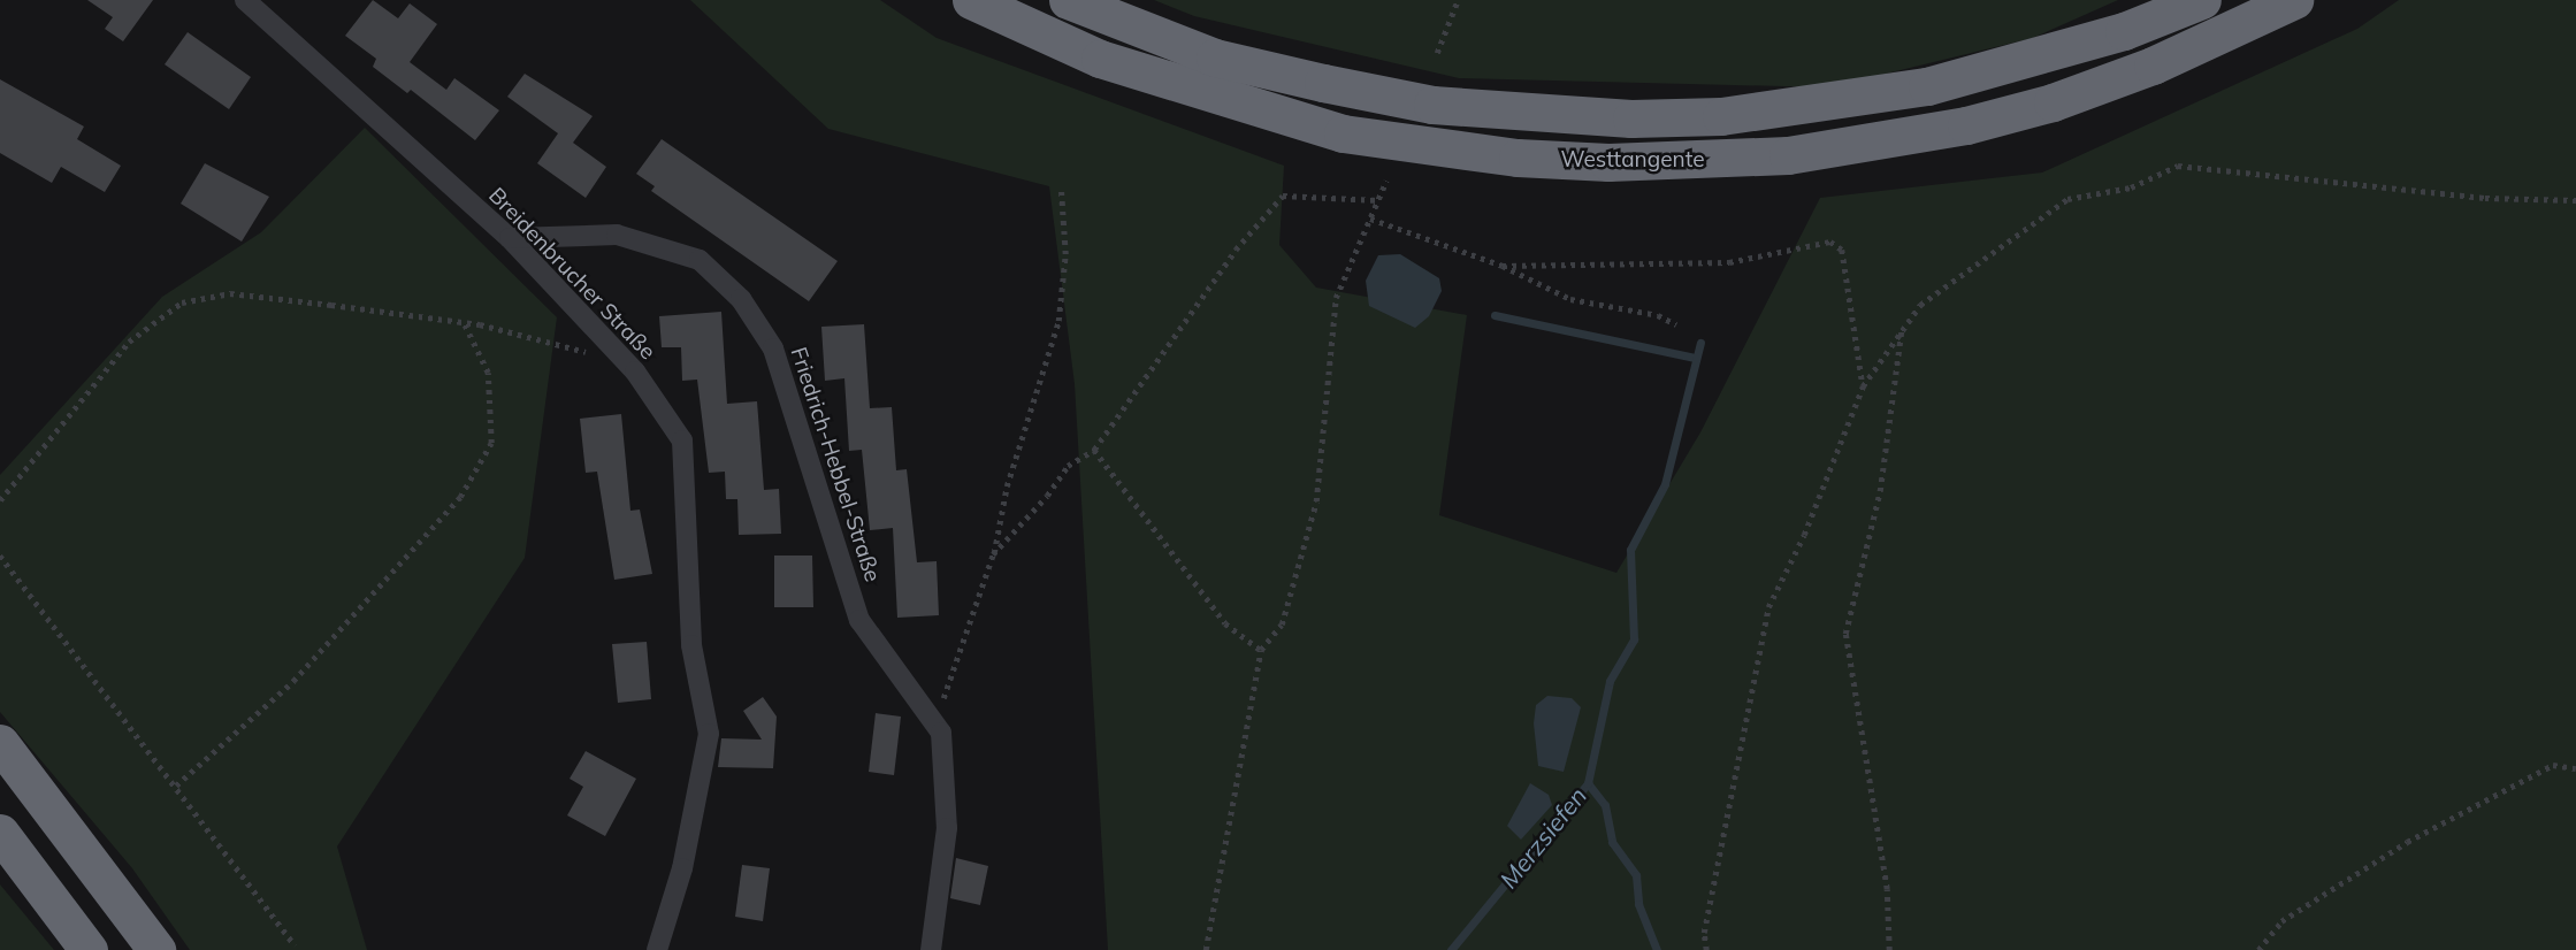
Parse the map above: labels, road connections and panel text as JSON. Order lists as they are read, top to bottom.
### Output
{
  "streets": {
    "highway": ["Westtangente"],
    "street": ["Breidenbrucher Straße", "Friedrich-Hebbel-Straße"]
  },
  "crossings": [
    ["Breidenbrucher Straße", "Friedrich-Hebbel-Straße"]
  ],
  "water": ["Merzsiefen"]
}
